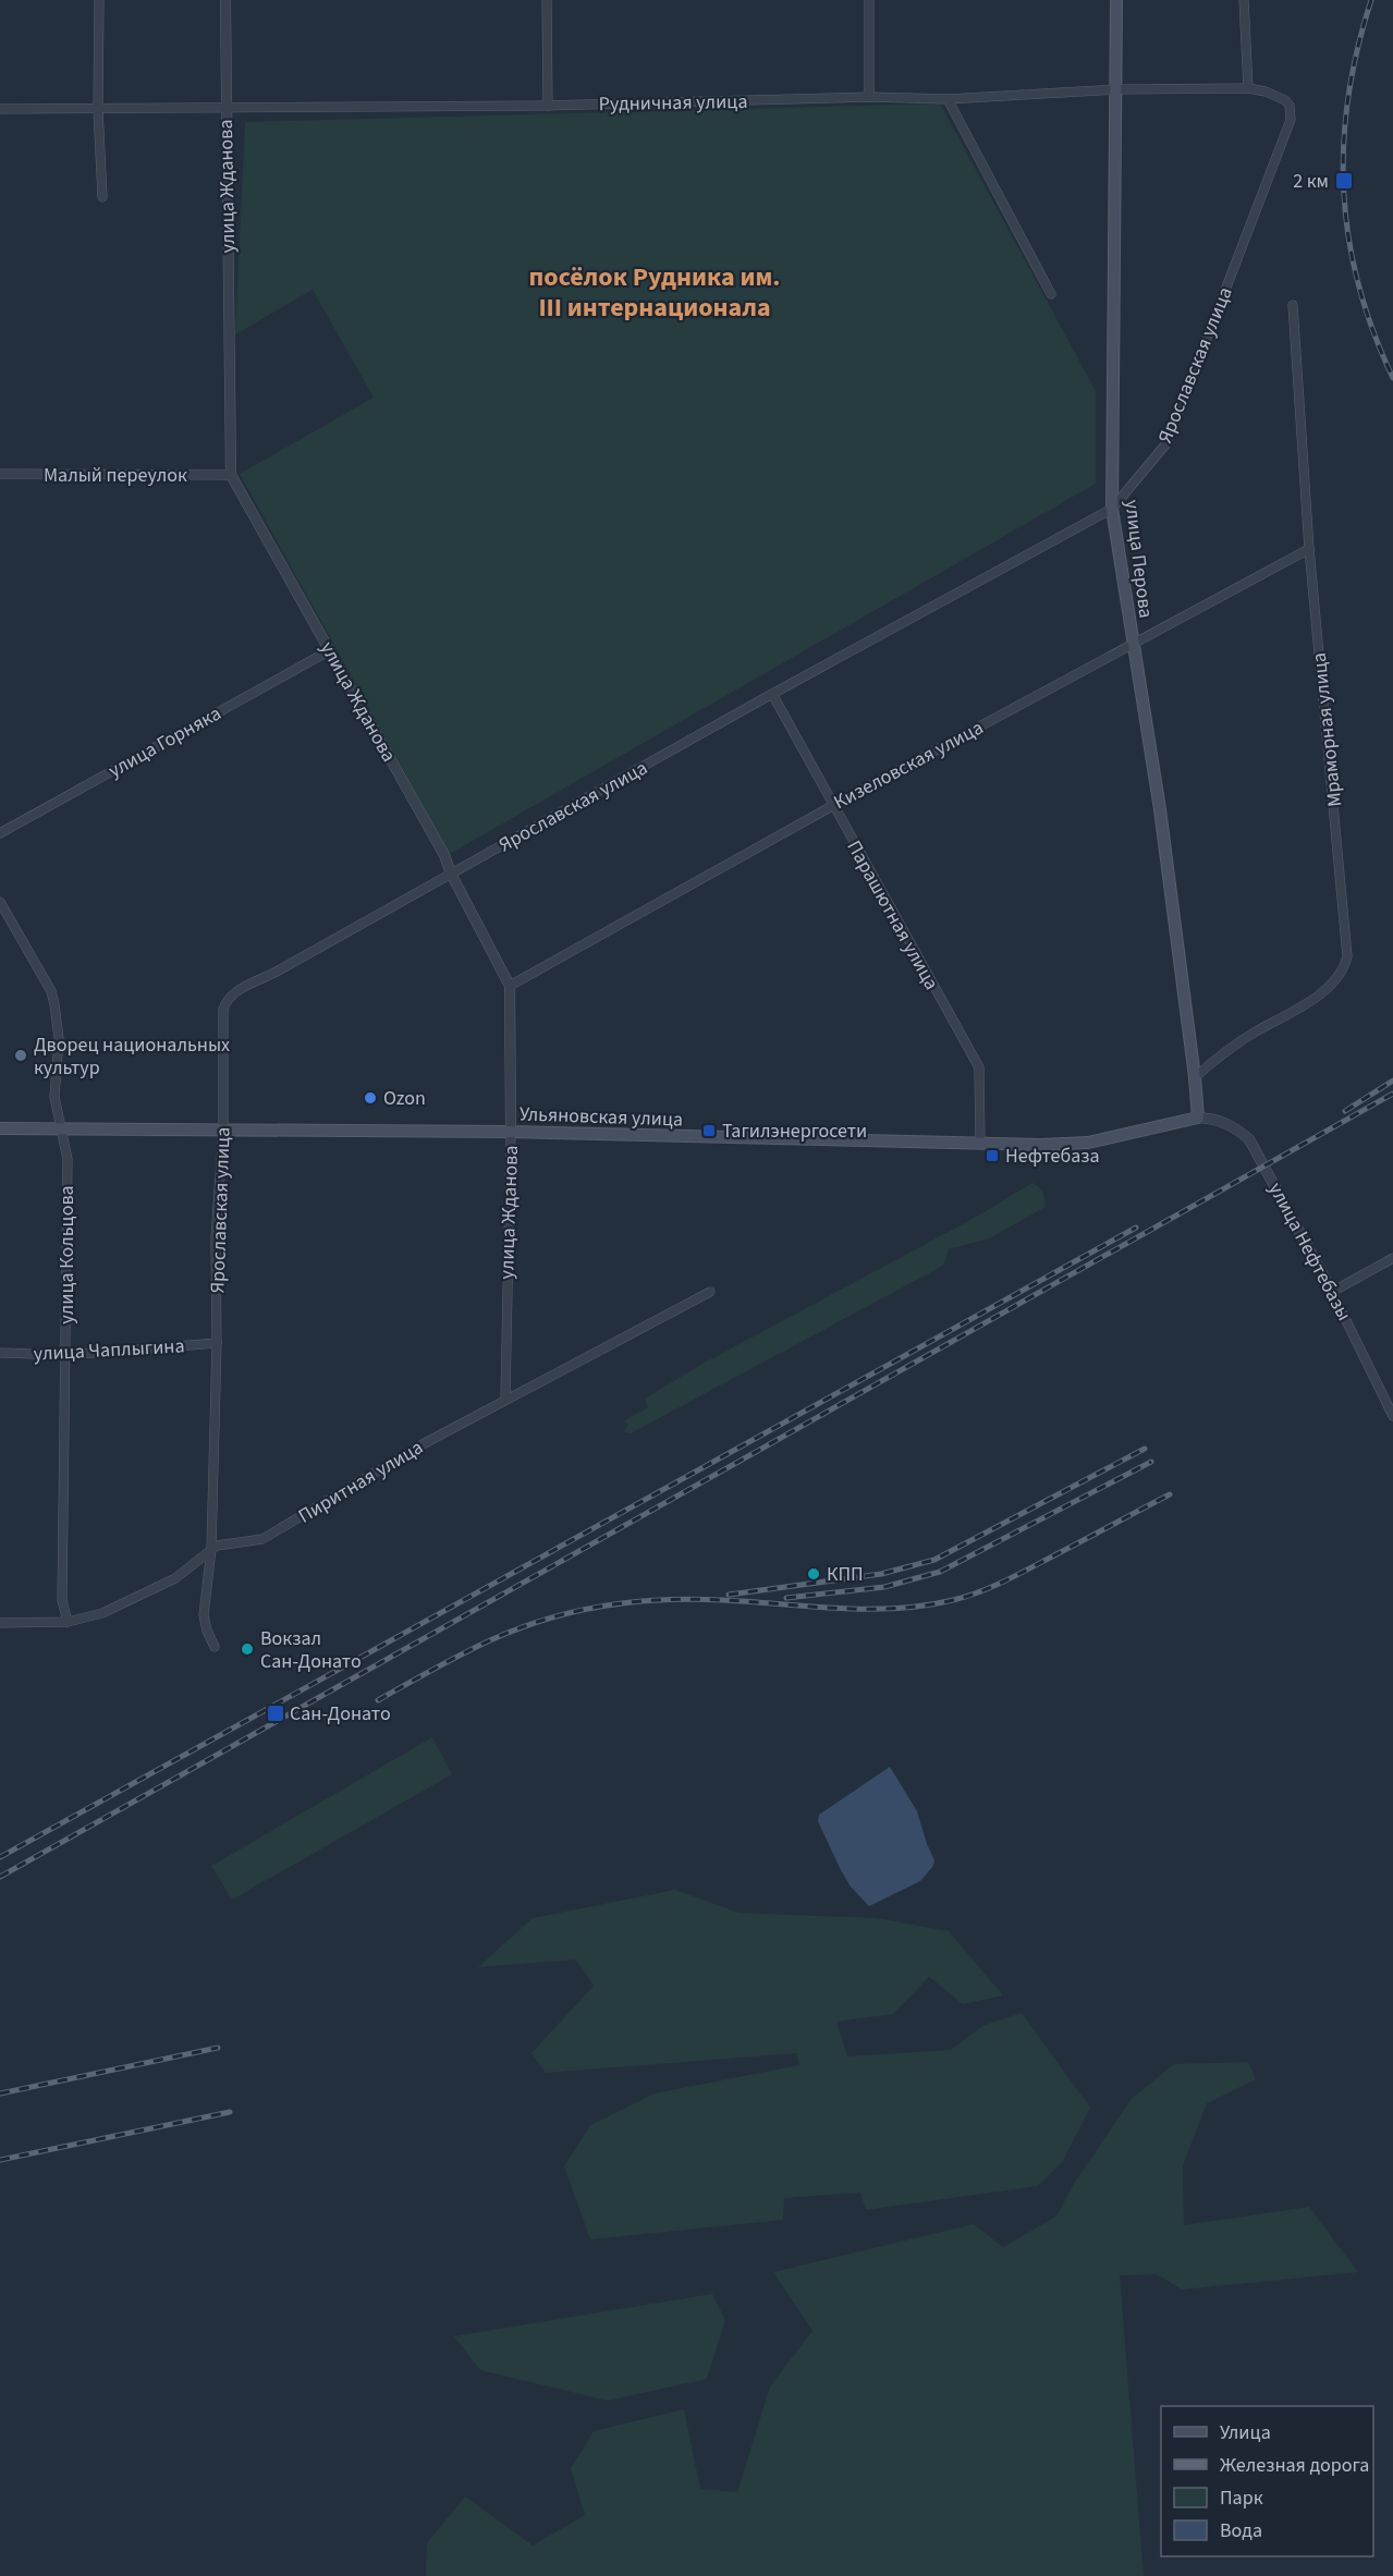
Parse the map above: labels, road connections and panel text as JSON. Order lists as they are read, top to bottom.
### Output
{
  "streets": {
    "main road": ["улица Перова", "Ульяновская улица"],
    "street": [
      "Рудничная улица",
      "улица Жданова",
      "Ярославская улица",
      "Малый переулок",
      "Мраморная улица",
      "улица Горняка",
      "Кизеловская улица",
      "Парашютная улица",
      "улица Нефтебазы",
      "улица Кольцова",
      "улица Чаплыгина",
      "Пиритная улица"
    ]
  },
  "crossings": [
    ["Рудничная улица", "улица Жданова"],
    ["Рудничная улица", "Ярославская улица"],
    ["Рудничная улица", "улица Перова"],
    ["улица Жданова", "Ярославская улица"],
    ["улица Жданова", "Малый переулок"],
    ["улица Жданова", "улица Горняка"],
    ["улица Жданова", "Кизеловская улица"],
    ["улица Жданова", "Ульяновская улица"],
    ["улица Жданова", "Пиритная улица"],
    ["Ярославская улица", "улица Перова"],
    ["Ярославская улица", "Парашютная улица"],
    ["Ярославская улица", "Ульяновская улица"],
    ["Ярославская улица", "улица Чаплыгина"],
    ["Ярославская улица", "Пиритная улица"],
    ["улица Перова", "Мраморная улица"],
    ["улица Перова", "Кизеловская улица"],
    ["улица Перова", "Ульяновская улица"],
    ["улица Перова", "улица Нефтебазы"],
    ["Мраморная улица", "Кизеловская улица"],
    ["Кизеловская улица", "Парашютная улица"],
    ["Парашютная улица", "Ульяновская улица"],
    ["Ульяновская улица", "улица Нефтебазы"],
    ["Ульяновская улица", "улица Кольцова"],
    ["улица Кольцова", "улица Чаплыгина"]
  ],
  "districts": ["посёлок Рудника им. III интернационала"],
  "places": {
    "transit": [
      "2 км",
      "Тагилэнергосети",
      "Нефтебаза",
      "Сан-Донато"
    ],
    "other": [
      "Дворец национальных культур",
      "Ozon",
      "КПП",
      "Вокзал Сан-Донато"
    ]
  },
  "legend": [
    "Улица",
    "Железная дорога",
    "Парк",
    "Вода"
  ]
}
